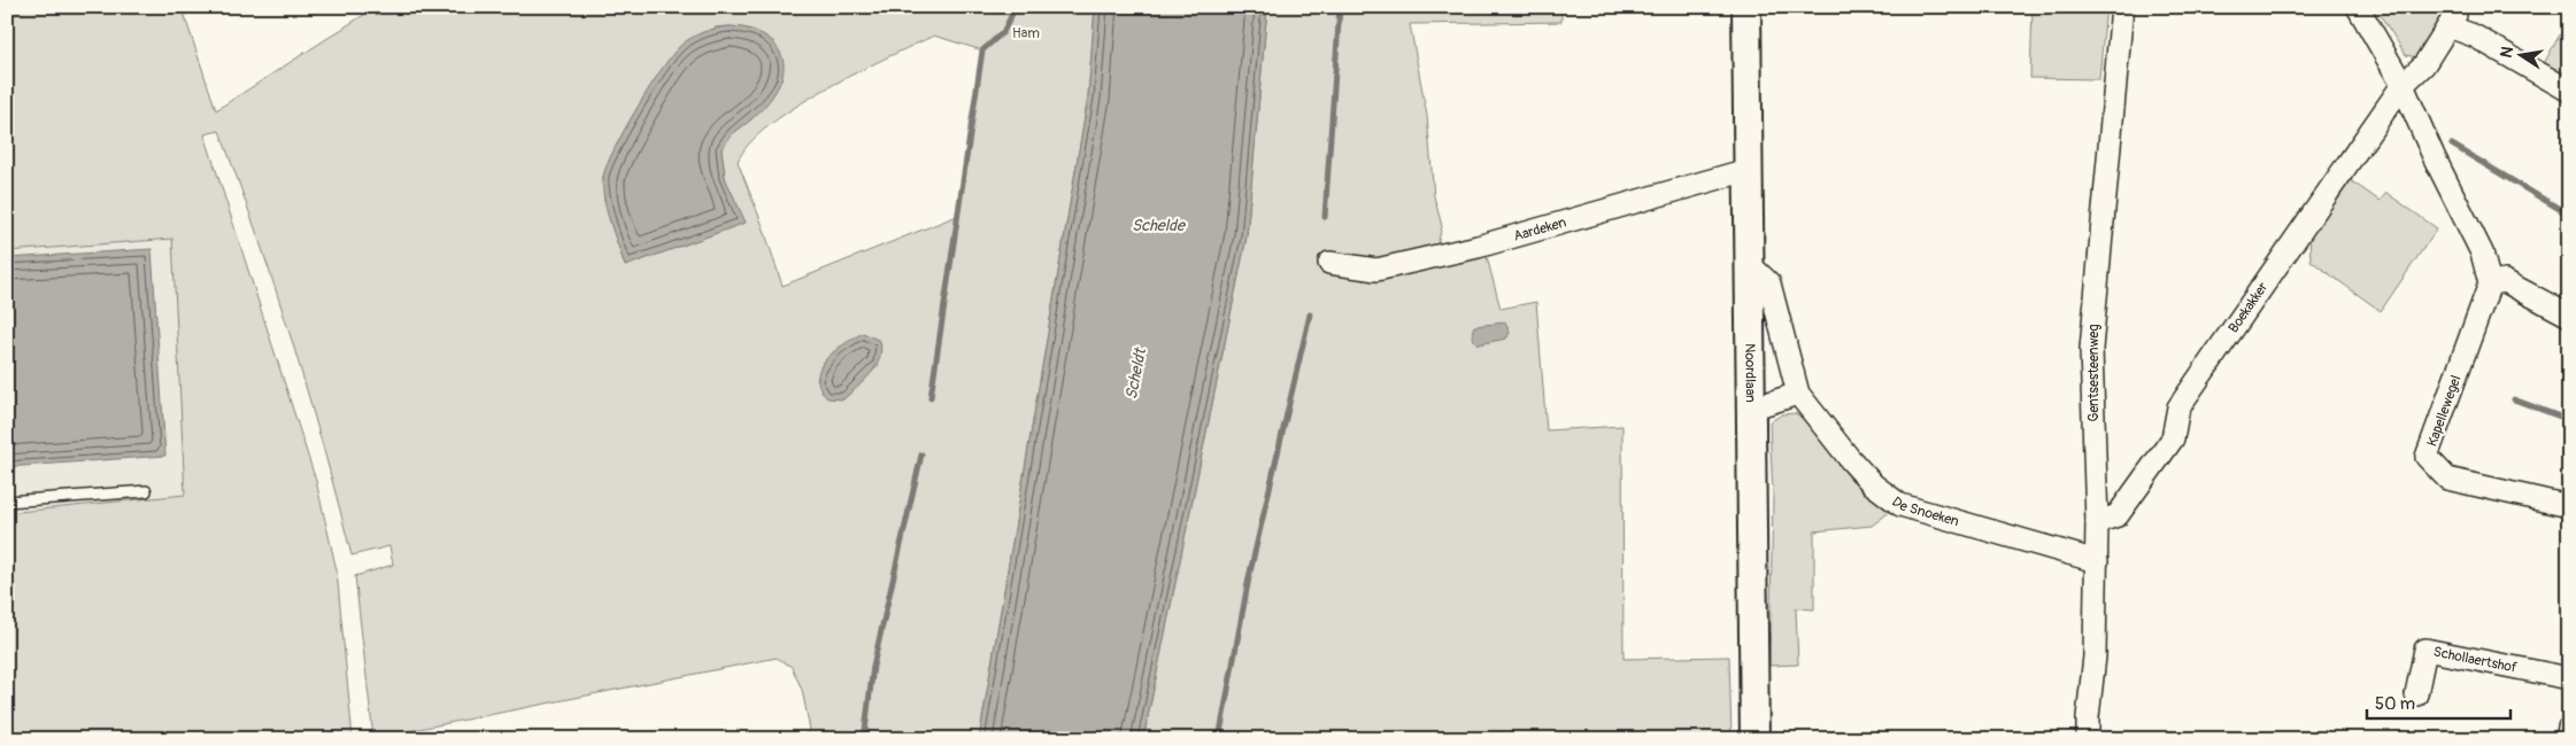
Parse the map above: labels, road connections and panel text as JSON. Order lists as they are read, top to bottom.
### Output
{
  "streets": {
    "street": [
      "Aardeken",
      "Boekakker",
      "Noordlaan",
      "Gentsesteenweg",
      "Kapellewegel",
      "De Snoeken",
      "Schollaertshof"
    ]
  },
  "crossings": [
    ["Aardeken", "Noordlaan"],
    ["Boekakker", "Gentsesteenweg"],
    ["Noordlaan", "De Snoeken"],
    ["Gentsesteenweg", "De Snoeken"]
  ],
  "water": ["Schelde", "Scheldt"],
  "parks": ["Ham"],
  "scale_bar": "50 m",
  "north": "left"
}
